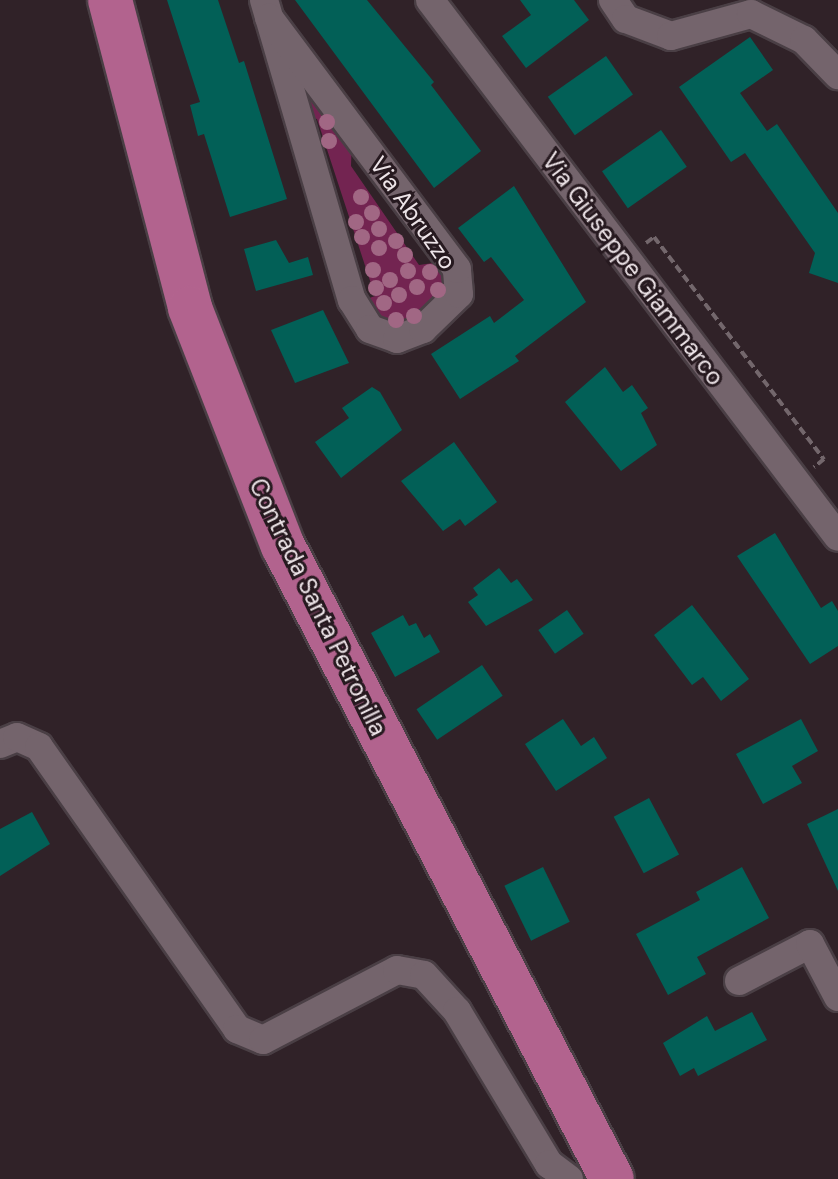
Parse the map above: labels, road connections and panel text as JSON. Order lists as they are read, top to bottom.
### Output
{
  "streets": {
    "main road": ["Contrada Santa Petronilla"],
    "street": ["Via Abruzzo", "Via Giuseppe Giammarco"]
  }
}
